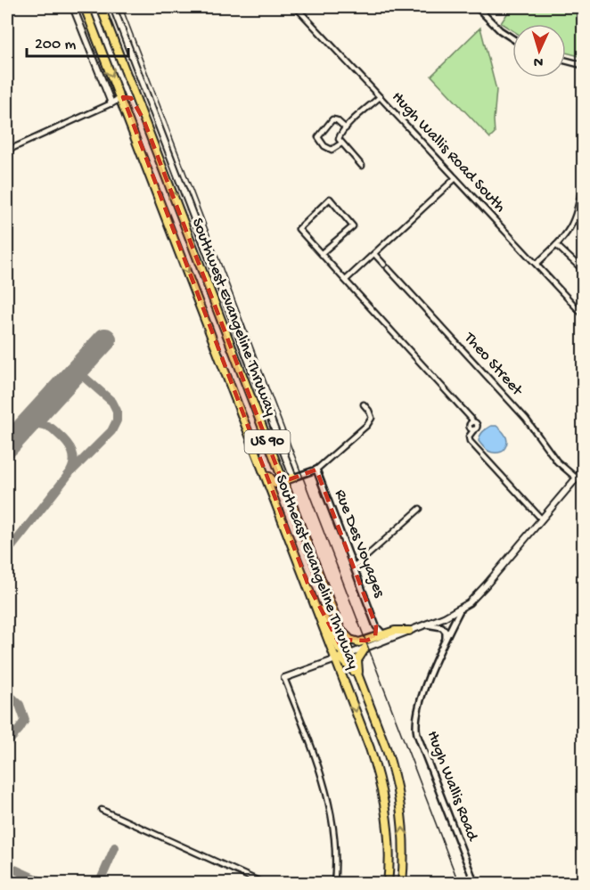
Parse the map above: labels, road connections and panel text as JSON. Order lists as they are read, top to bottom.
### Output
{
  "streets": {
    "highway": ["Southwest Evangeline Thruway", "US 90", "Southeast Evangeline Thruway"],
    "street": [
      "Hugh Wallis Road South",
      "Theo Street",
      "Rue Des Voyages",
      "Hugh Wallis Road"
    ]
  },
  "crossings": [
    ["Southwest Evangeline Thruway", "Southeast Evangeline Thruway"]
  ],
  "one_way": ["Southwest Evangeline Thruway", "Southeast Evangeline Thruway"],
  "scale_bar": "200 m",
  "north": "bottom"
}
